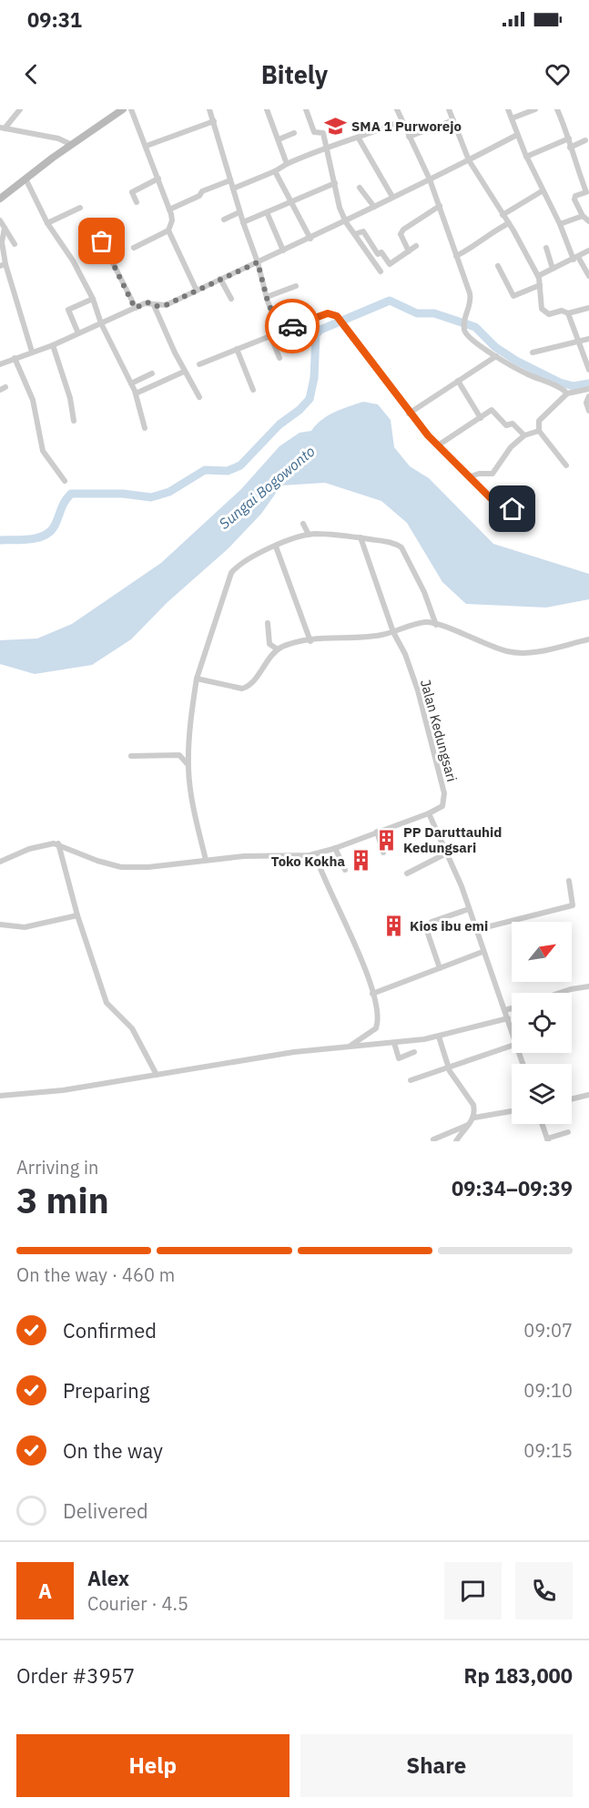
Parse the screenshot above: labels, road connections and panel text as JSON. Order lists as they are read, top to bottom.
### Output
{
  "streets": {
    "street": ["Jalan Kedungsari"]
  },
  "water": ["Sungai Bogowonto"],
  "places": {
    "school or university": ["SMA 1 Purworejo"],
    "building": ["PP Daruttauhid Kedungsari", "Toko Kokha", "Kios ibu emi"]
  },
  "north": "top right",
  "page": {
    "status": "09:31",
    "header": "Bitely",
    "heading": ["3 min", "Arriving in", "09:34–09:39"],
    "panel": [
      "Alex",
      "Courier · 4.5",
      "Order #3957",
      "Rp 183,000"
    ],
    "bar": "On the way · 460 m",
    "list": [
      ["Confirmed", "09:07"],
      ["Preparing", "09:10"],
      ["On the way", "09:15"],
      "Delivered"
    ],
    "round": "A",
    "buttons": ["Help", "Share"]
  }
}
